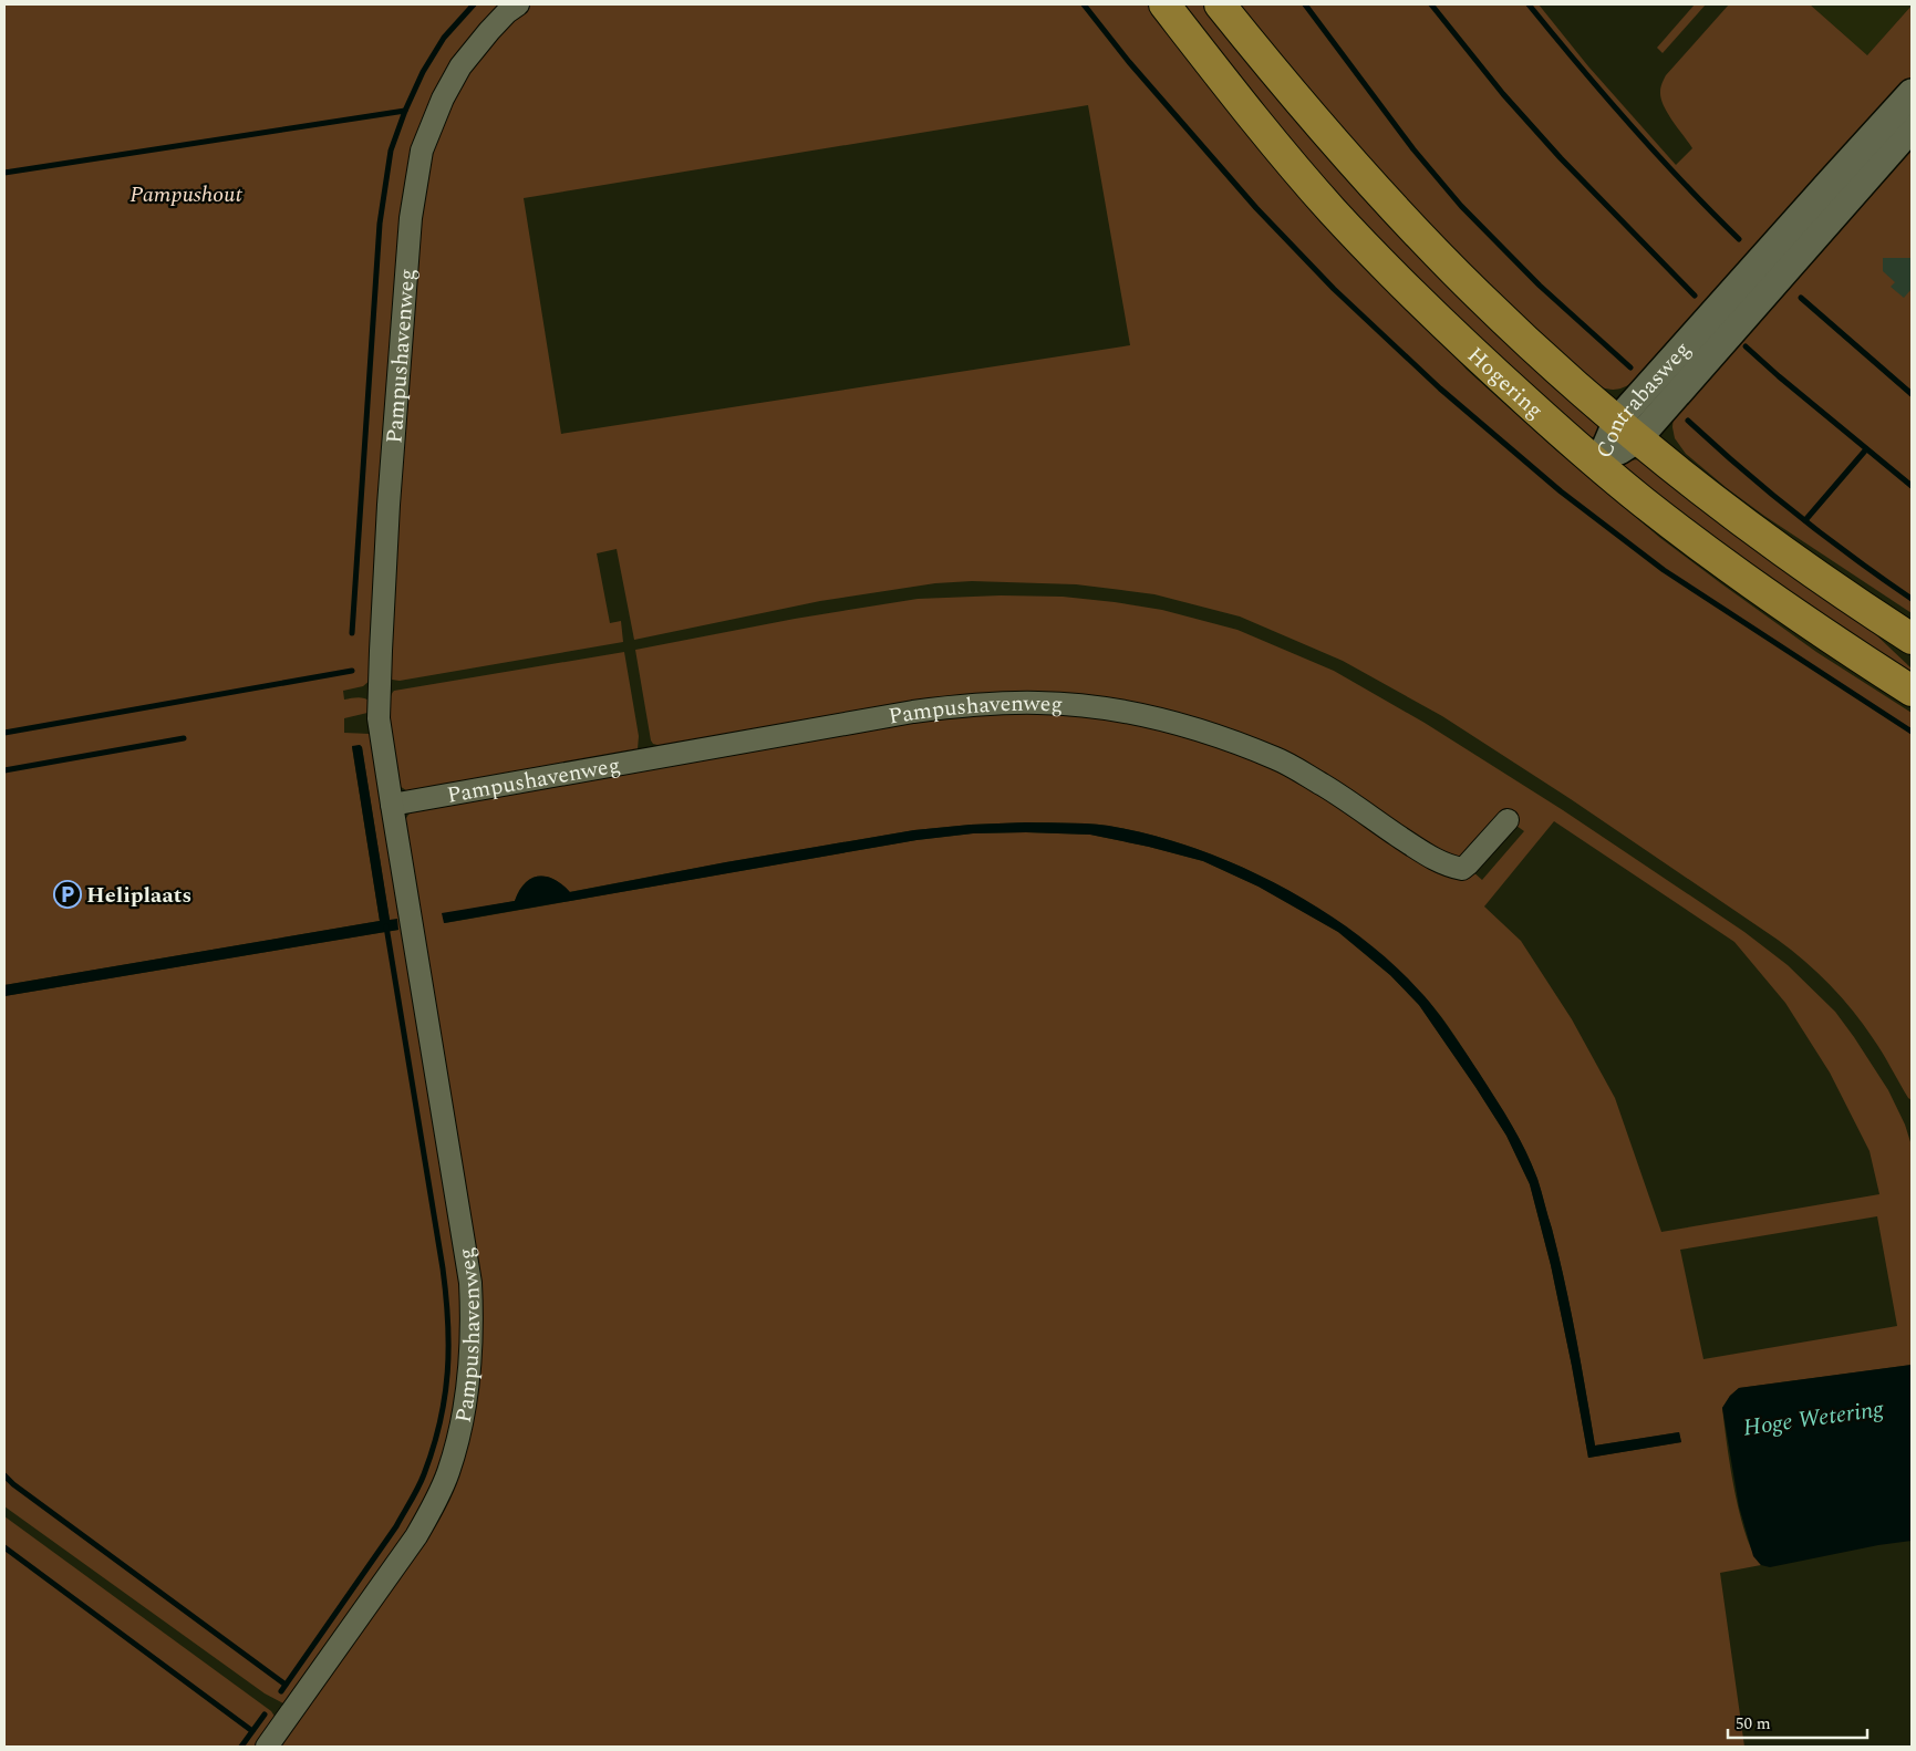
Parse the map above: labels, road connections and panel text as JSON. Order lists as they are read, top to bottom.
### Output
{
  "streets": {
    "highway": ["Hogering"],
    "street": ["Pampushavenweg", "Contrabasweg"]
  },
  "crossings": [
    ["Hogering", "Contrabasweg"]
  ],
  "water": ["Hoge Wetering"],
  "parks": ["Pampushout"],
  "places": {
    "parking": ["Heliplaats"]
  },
  "scale_bar": "50 m"
}
